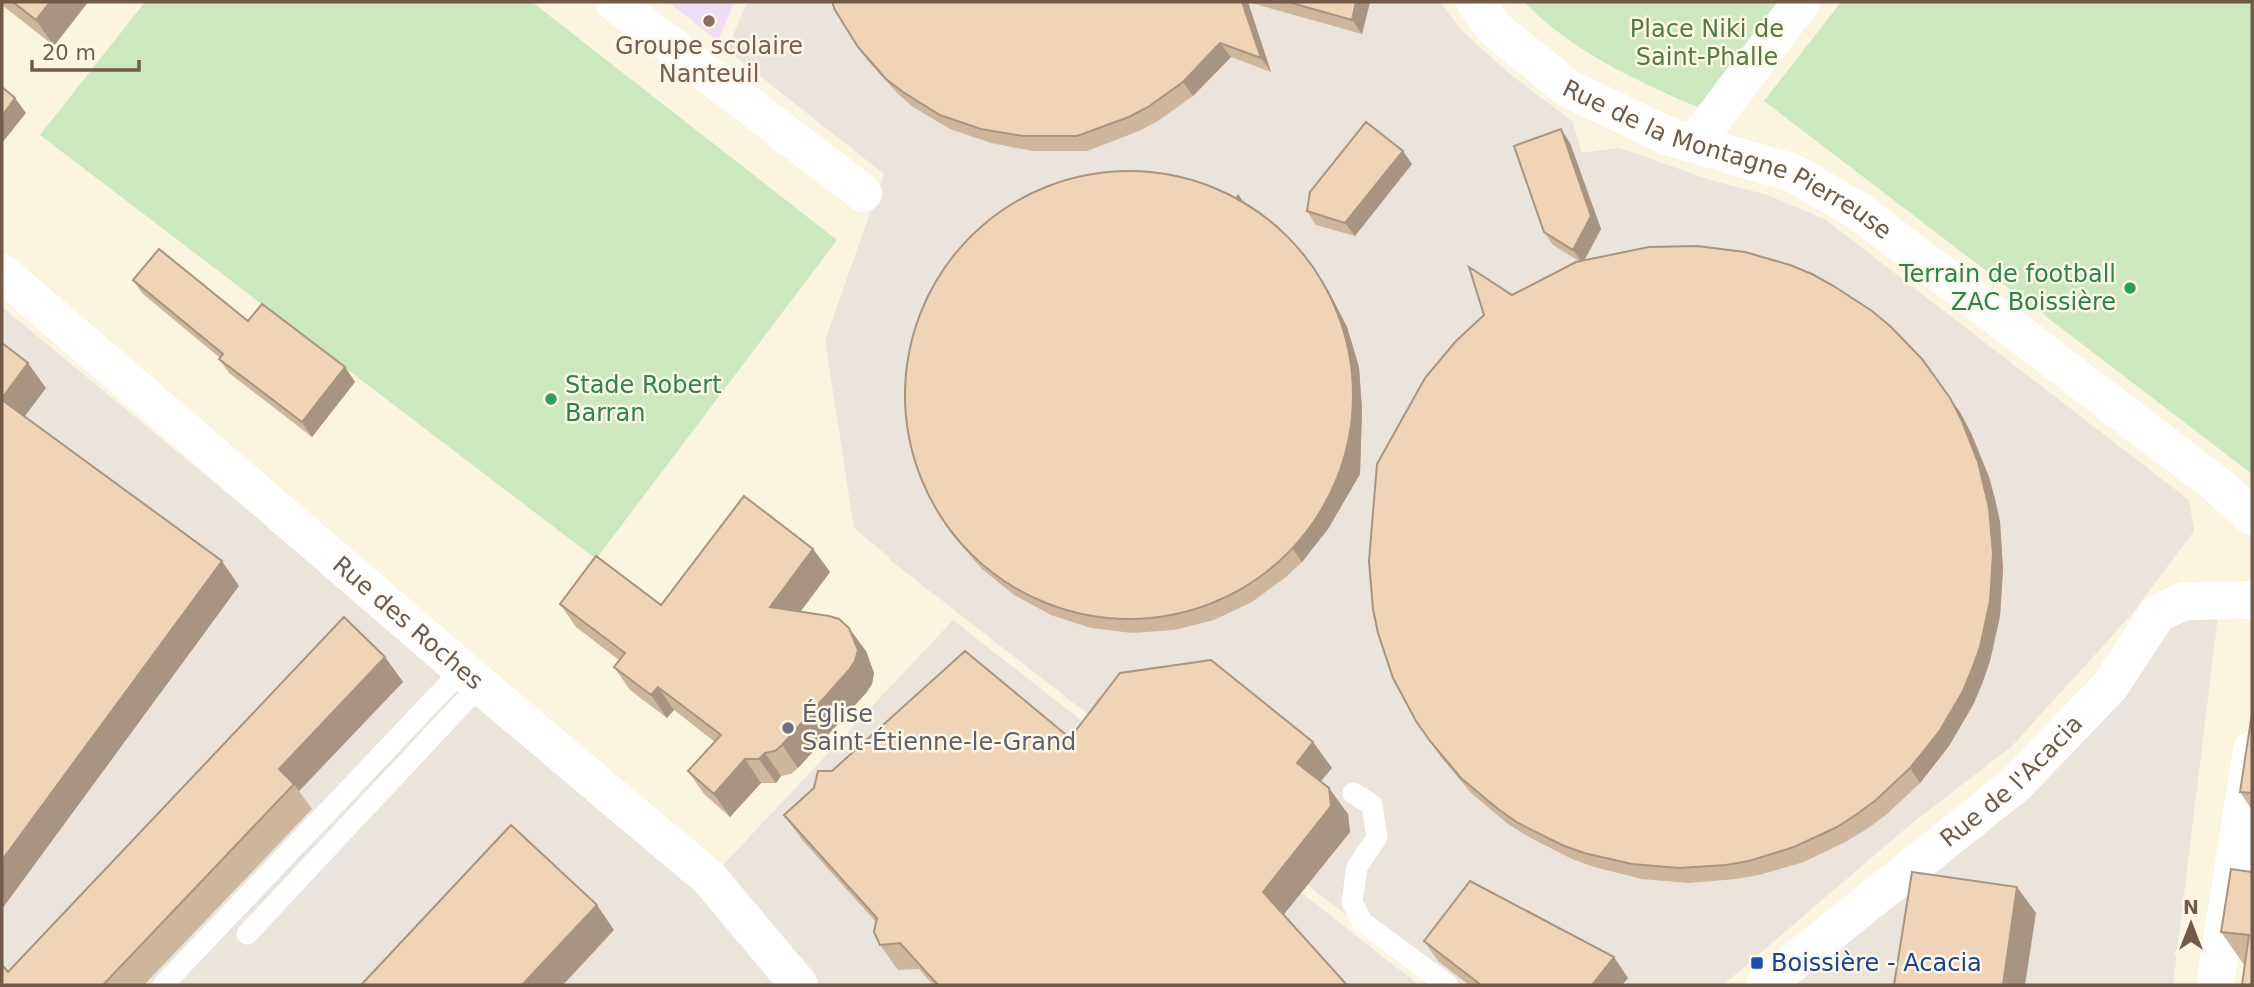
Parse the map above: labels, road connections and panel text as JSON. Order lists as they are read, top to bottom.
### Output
{
  "streets": {
    "street": ["Rue de la Montagne Pierreuse", "Rue des Roches", "Rue de l'Acacia"]
  },
  "parks": ["Place Niki de Saint-Phalle"],
  "places": {
    "other": [
      "Groupe scolaire Nanteuil",
      "Terrain de football ZAC Boissière",
      "Stade Robert Barran",
      "Église Saint-Étienne-le-Grand"
    ],
    "transit": ["Boissière - Acacia"]
  },
  "scale_bar": "20 m",
  "north": "top"
}
